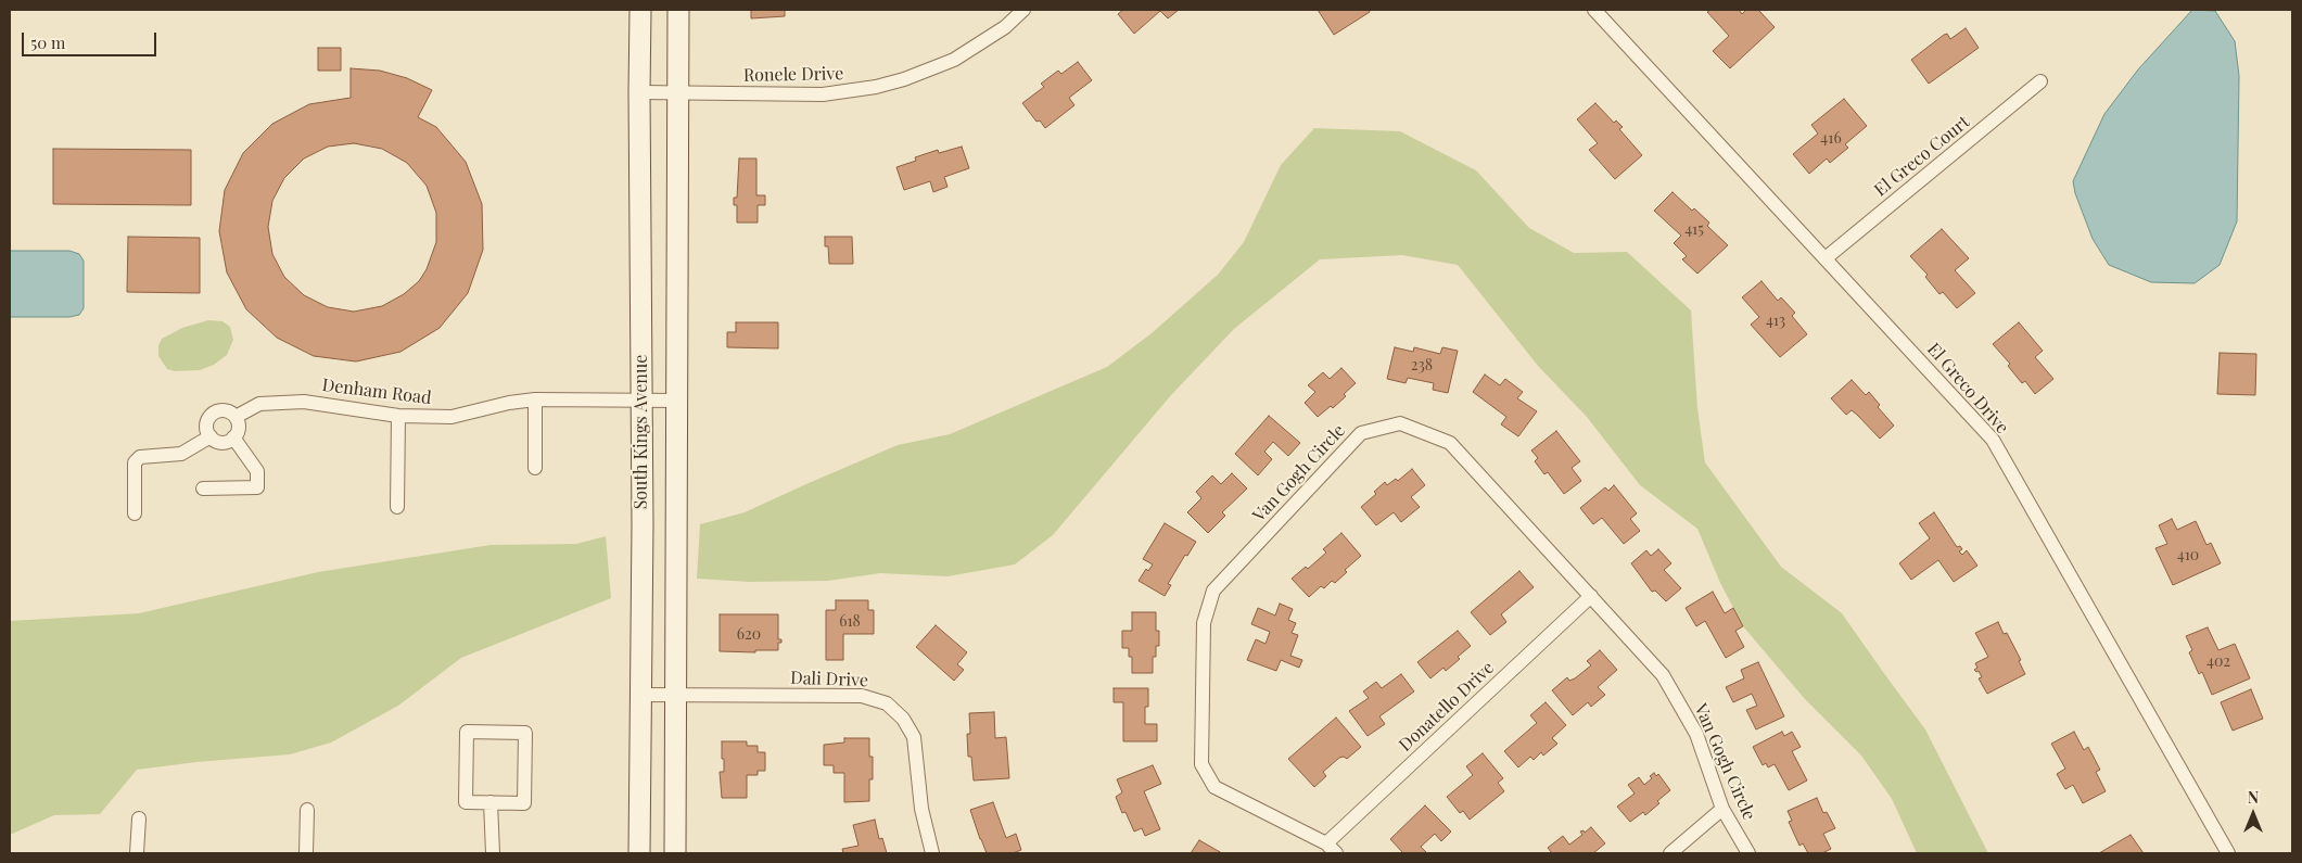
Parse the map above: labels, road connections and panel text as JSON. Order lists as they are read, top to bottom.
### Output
{
  "streets": {
    "main road": ["South Kings Avenue"],
    "street": [
      "Ronele Drive",
      "El Greco Court",
      "El Greco Drive",
      "Denham Road",
      "Van Gogh Circle",
      "Dali Drive",
      "Donatello Drive"
    ]
  },
  "crossings": [
    ["Ronele Drive", "South Kings Avenue"],
    ["El Greco Court", "El Greco Drive"],
    ["Denham Road", "South Kings Avenue"],
    ["South Kings Avenue", "Dali Drive"],
    ["Van Gogh Circle", "Donatello Drive"]
  ],
  "house_numbers": [
    "416",
    "415",
    "413",
    "238",
    "410",
    "618",
    "620",
    "402"
  ],
  "scale_bar": "50 m",
  "north": "top"
}
